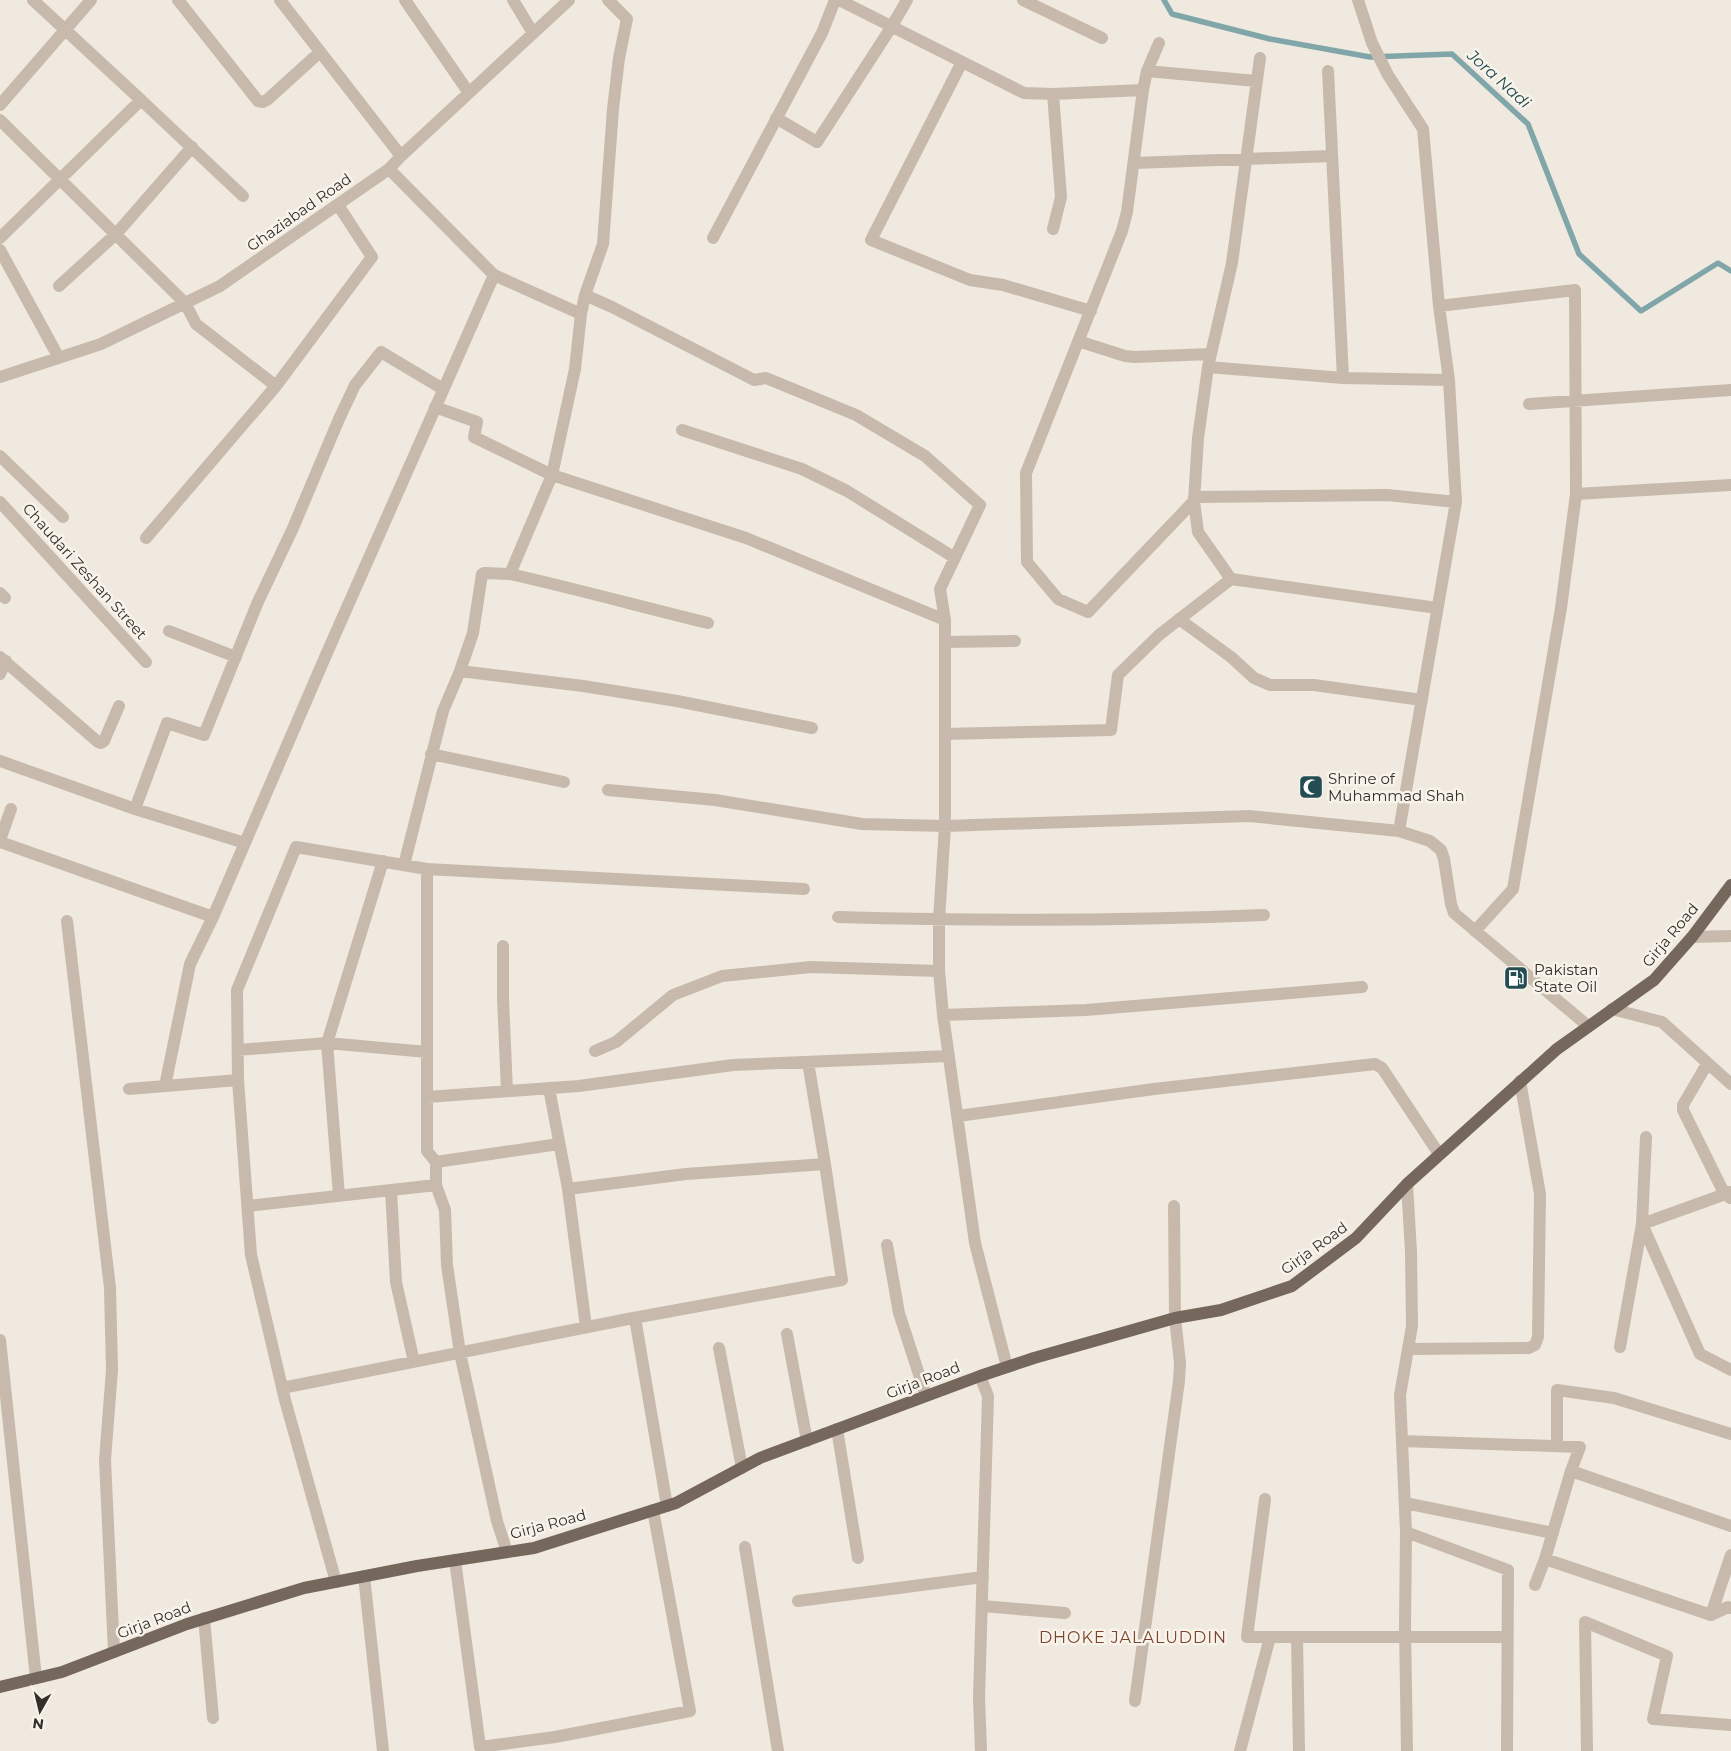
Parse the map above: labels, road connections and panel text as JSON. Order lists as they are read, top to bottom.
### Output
{
  "streets": {
    "main road": ["Girja Road"],
    "street": ["Ghaziabad Road", "Chaudari Zeshan Street"]
  },
  "districts": ["DHOKE JALALUDDIN"],
  "water": ["Jora Nadi"],
  "places": {
    "mosque": ["Shrine of Muhammad Shah"],
    "fuel station": ["Pakistan State Oil"]
  },
  "north": "bottom"
}
